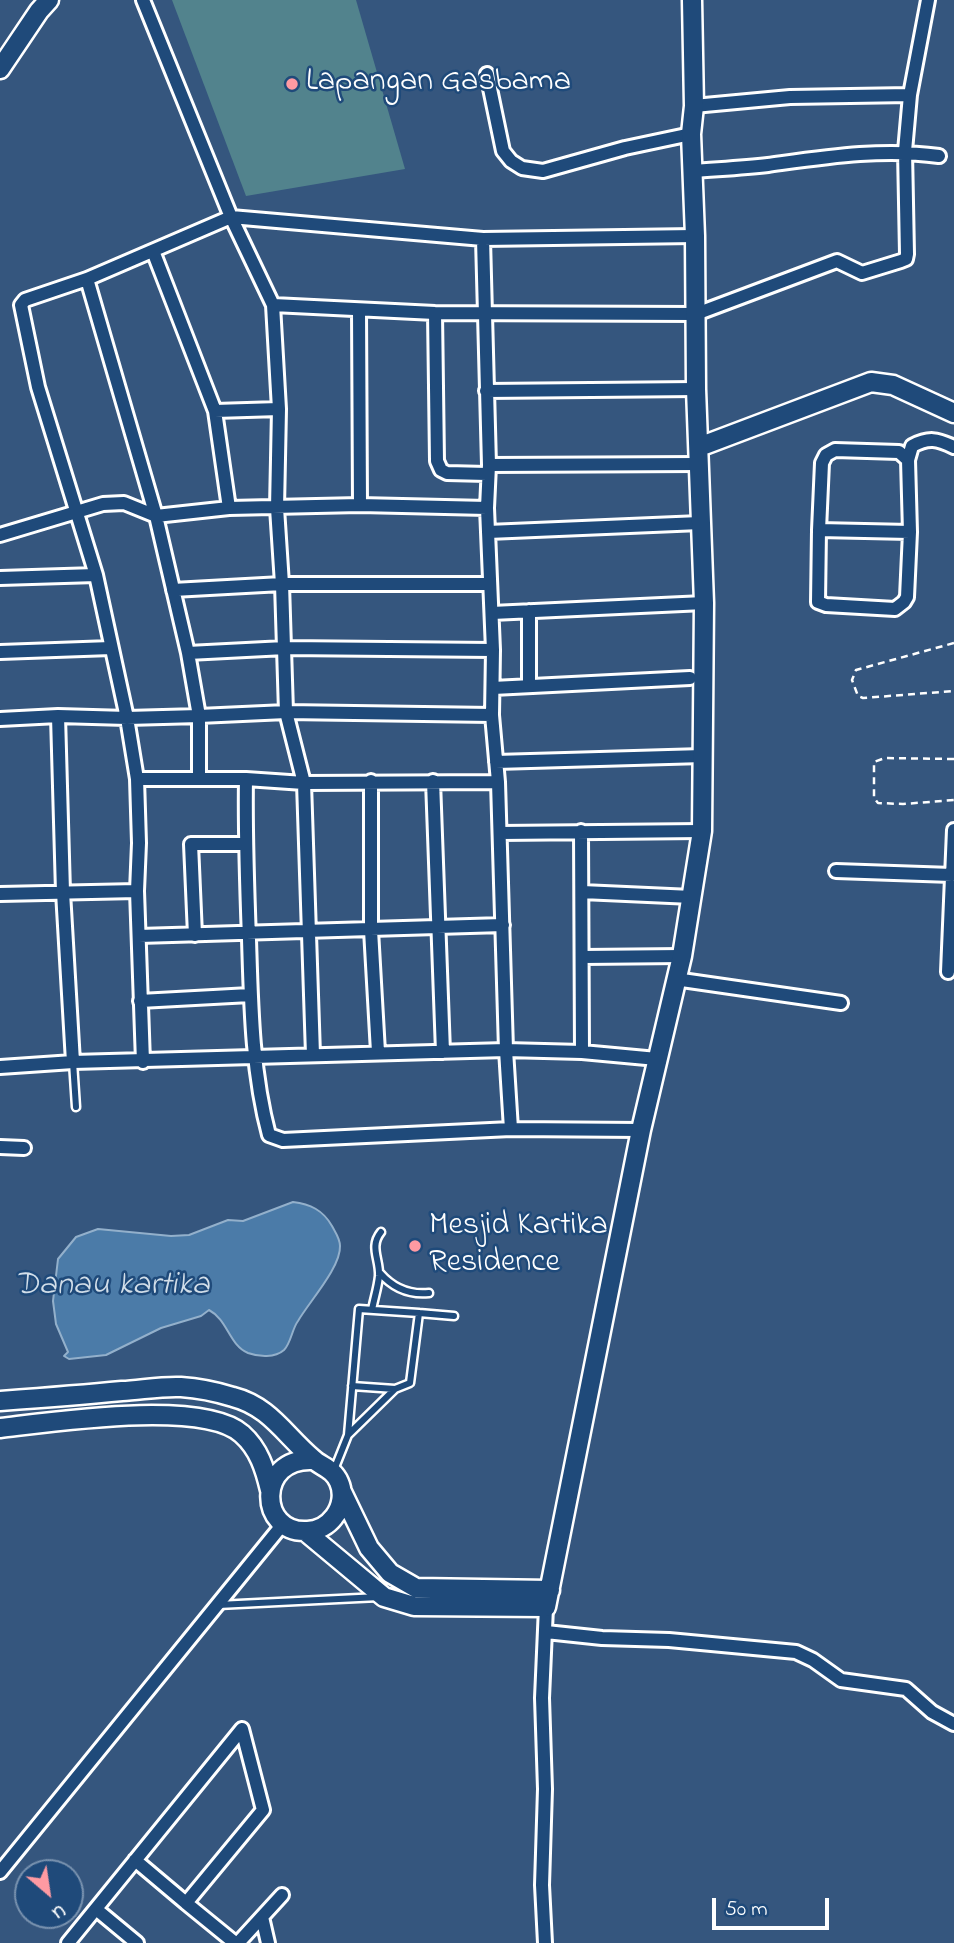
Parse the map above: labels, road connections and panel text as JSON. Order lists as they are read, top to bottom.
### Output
{
  "water": ["Danau kartika"],
  "places": ["Lapangan Gasbama", "Mesjid Kartika Residence"],
  "scale_bar": "50 m",
  "north": "bottom right"
}
